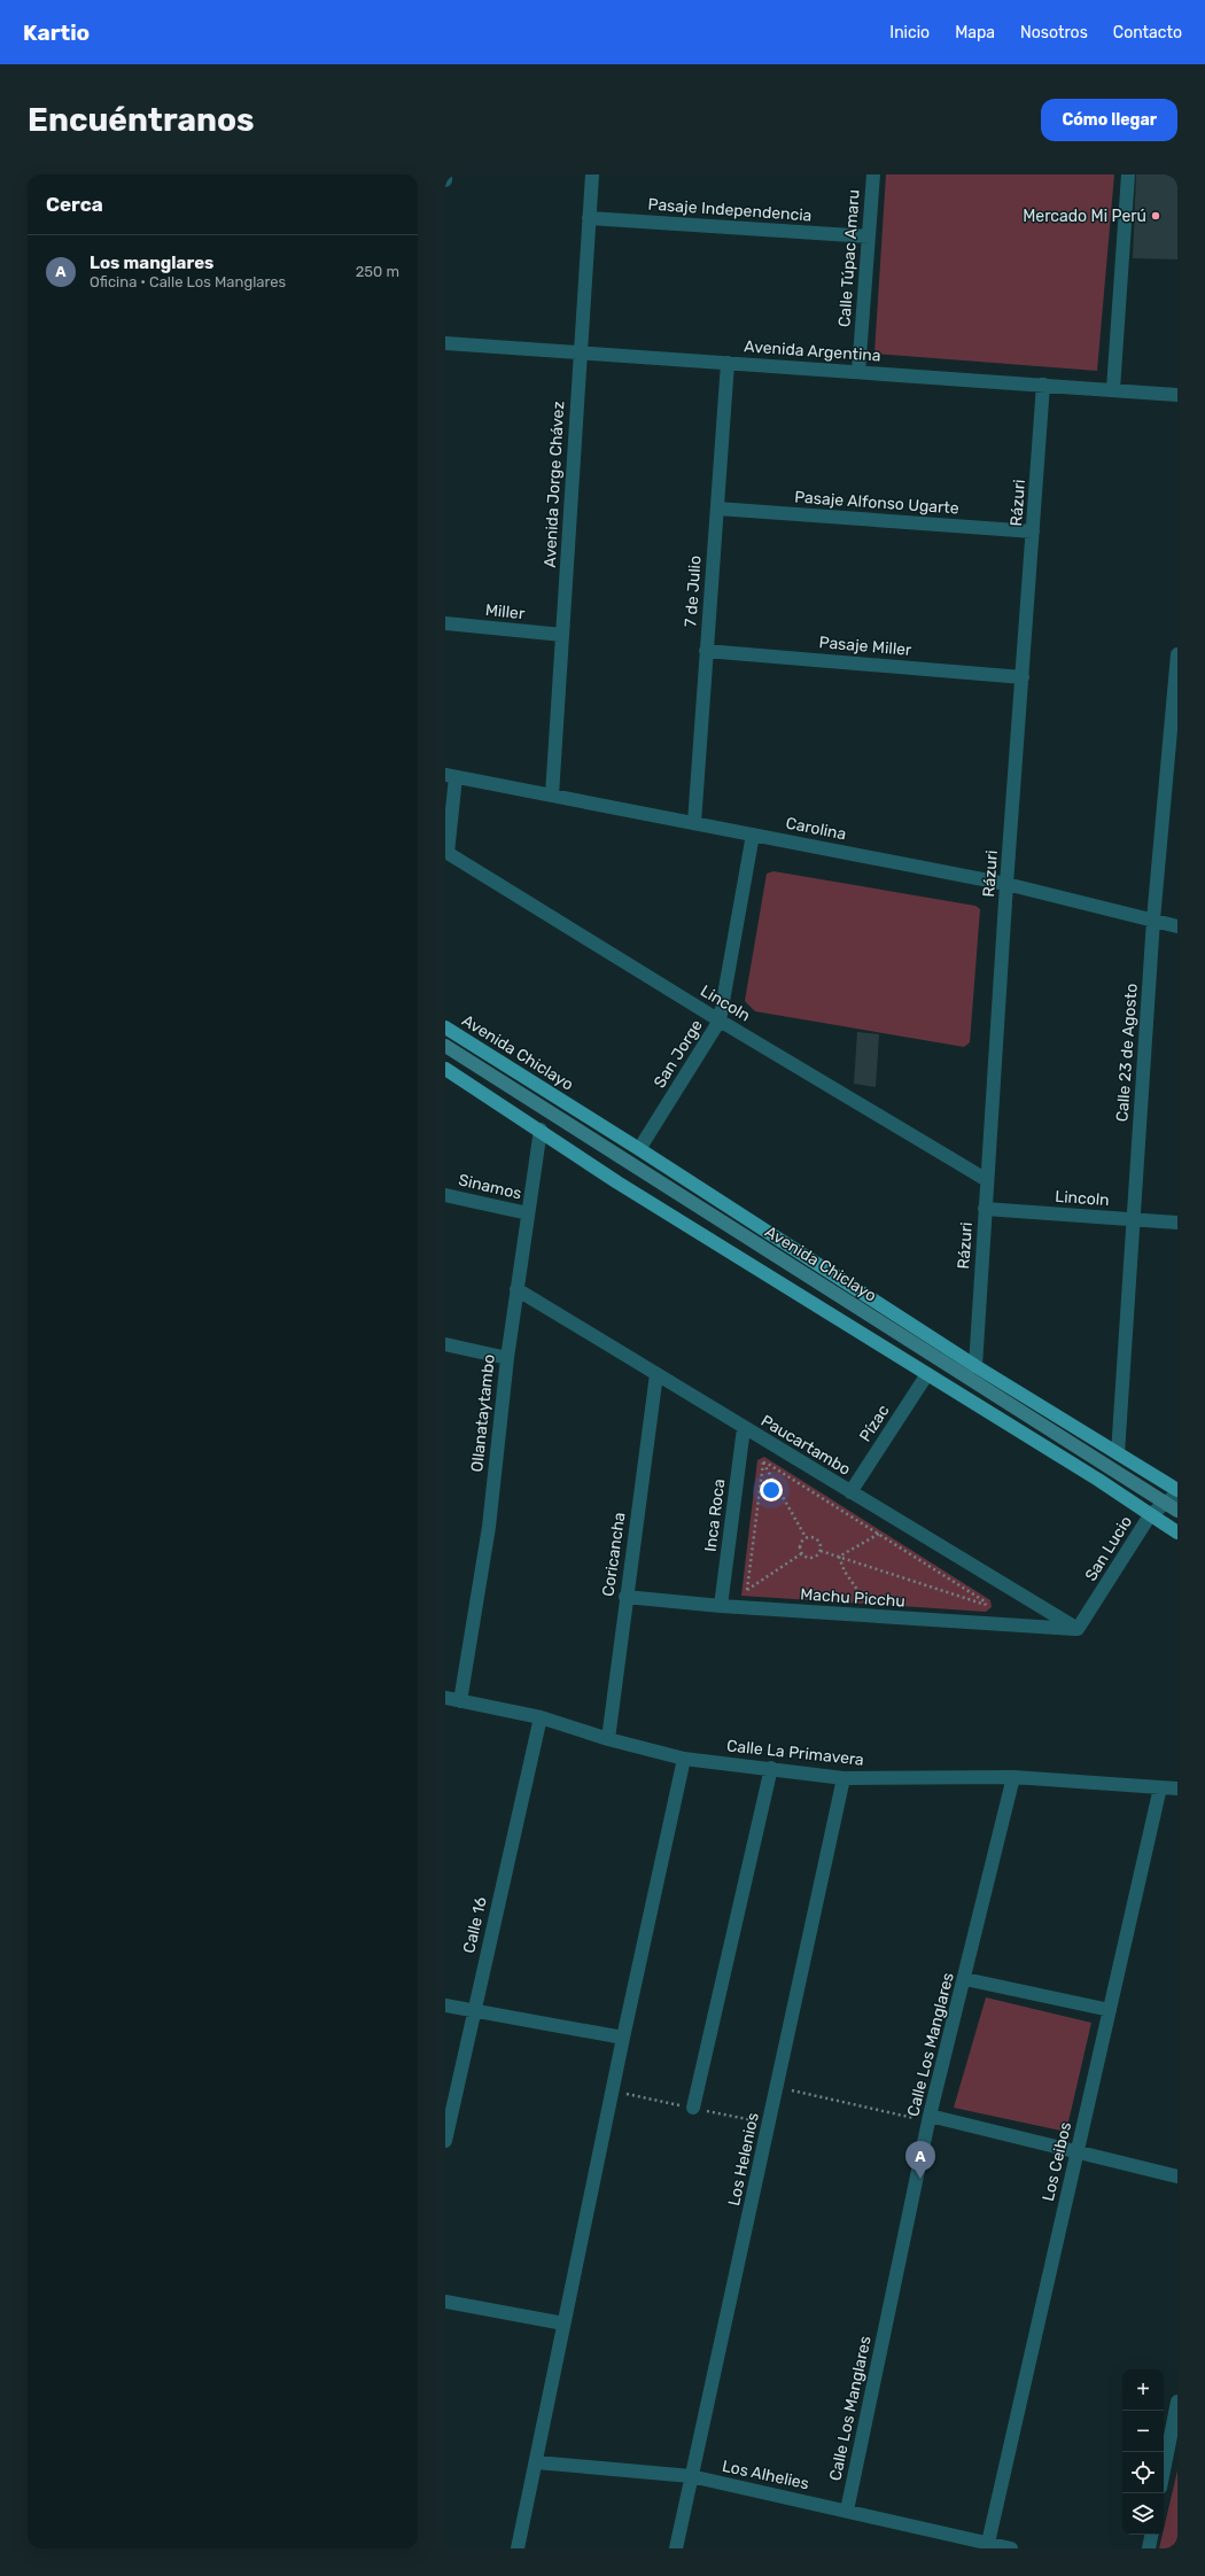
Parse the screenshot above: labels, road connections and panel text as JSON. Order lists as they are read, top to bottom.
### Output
{
  "streets": {
    "main road": ["Avenida Chiclayo"],
    "street": [
      "Pasaje Independencia",
      "Calle Túpac Amaru",
      "Avenida Argentina",
      "Avenida Jorge Chávez",
      "Pasaje Alfonso Ugarte",
      "Rázuri",
      "7 de Julio",
      "Miller",
      "Pasaje Miller",
      "Carolina",
      "Lincoln",
      "Calle 23 de Agosto",
      "San Jorge",
      "Sinamos",
      "Ollanataytambo",
      "Pízac",
      "Paucartambo",
      "Inca Roca",
      "San Lucio",
      "Coricancha",
      "Machu Picchu",
      "Calle La Primavera",
      "Calle 16",
      "Calle Los Manglares",
      "Los Helenios",
      "Los Ceibos",
      "Los Alhelies"
    ]
  },
  "crossings": [
    ["Pasaje Independencia", "Calle Túpac Amaru"],
    ["Pasaje Independencia", "Avenida Jorge Chávez"],
    ["Calle Túpac Amaru", "Avenida Argentina"],
    ["Avenida Argentina", "Avenida Jorge Chávez"],
    ["Avenida Argentina", "Rázuri"],
    ["Avenida Argentina", "7 de Julio"],
    ["Avenida Jorge Chávez", "Miller"],
    ["Avenida Jorge Chávez", "Carolina"],
    ["Pasaje Alfonso Ugarte", "Rázuri"],
    ["Pasaje Alfonso Ugarte", "7 de Julio"],
    ["Rázuri", "Pasaje Miller"],
    ["Rázuri", "Carolina"],
    ["Rázuri", "Lincoln"],
    ["Rázuri", "Avenida Chiclayo"],
    ["7 de Julio", "Pasaje Miller"],
    ["7 de Julio", "Carolina"],
    ["Carolina", "Lincoln"],
    ["Carolina", "Calle 23 de Agosto"],
    ["Carolina", "San Jorge"],
    ["Lincoln", "Calle 23 de Agosto"],
    ["Lincoln", "San Jorge"],
    ["Avenida Chiclayo", "Calle 23 de Agosto"],
    ["Avenida Chiclayo", "San Jorge"],
    ["Avenida Chiclayo", "San Lucio"],
    ["Sinamos", "Ollanataytambo"],
    ["Ollanataytambo", "Paucartambo"],
    ["Ollanataytambo", "Calle La Primavera"],
    ["Pízac", "Paucartambo"],
    ["Paucartambo", "Inca Roca"],
    ["Paucartambo", "San Lucio"],
    ["Paucartambo", "Coricancha"],
    ["Paucartambo", "Machu Picchu"],
    ["Inca Roca", "Machu Picchu"],
    ["San Lucio", "Machu Picchu"],
    ["Coricancha", "Machu Picchu"],
    ["Coricancha", "Calle La Primavera"],
    ["Calle La Primavera", "Calle 16"],
    ["Calle La Primavera", "Calle Los Manglares"],
    ["Calle La Primavera", "Los Helenios"],
    ["Calle La Primavera", "Los Ceibos"],
    ["Calle Los Manglares", "Los Alhelies"],
    ["Los Helenios", "Los Alhelies"],
    ["Los Ceibos", "Los Alhelies"]
  ],
  "places": ["Mercado Mi Perú"],
  "page": {
    "header": "Kartio",
    "nav": [
      "Inicio",
      "Mapa",
      "Nosotros",
      "Contacto"
    ],
    "buttons": "Cómo llegar",
    "title": "Encuéntranos",
    "heading": "Cerca",
    "list": [
      {
        "mark": "A",
        "name": "Los manglares",
        "note": "Oficina · Calle Los Manglares",
        "value": "250 m"
      }
    ],
    "pins": "A",
    "map_buttons": ["+", "−"]
  }
}
